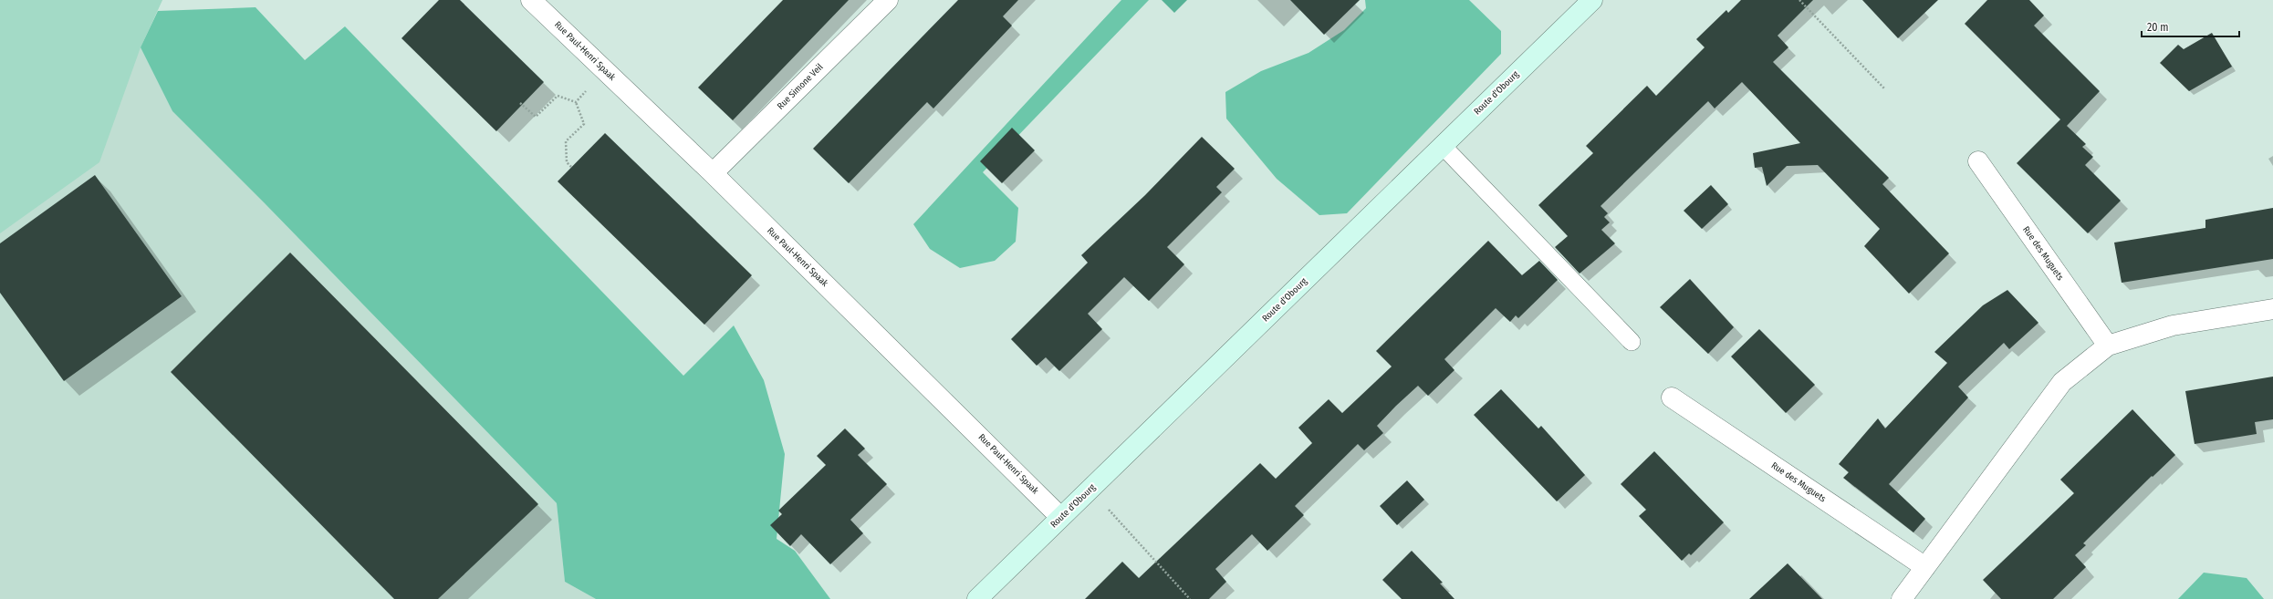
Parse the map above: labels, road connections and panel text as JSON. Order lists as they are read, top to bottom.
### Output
{
  "streets": {
    "main road": ["Route d'Obourg"],
    "street": ["Rue Paul-Henri Spaak", "Rue Simone Veil", "Rue des Muguets"]
  },
  "crossings": [
    ["Rue Paul-Henri Spaak", "Rue Simone Veil"],
    ["Rue Paul-Henri Spaak", "Route d'Obourg"]
  ],
  "scale_bar": "20 m"
}
